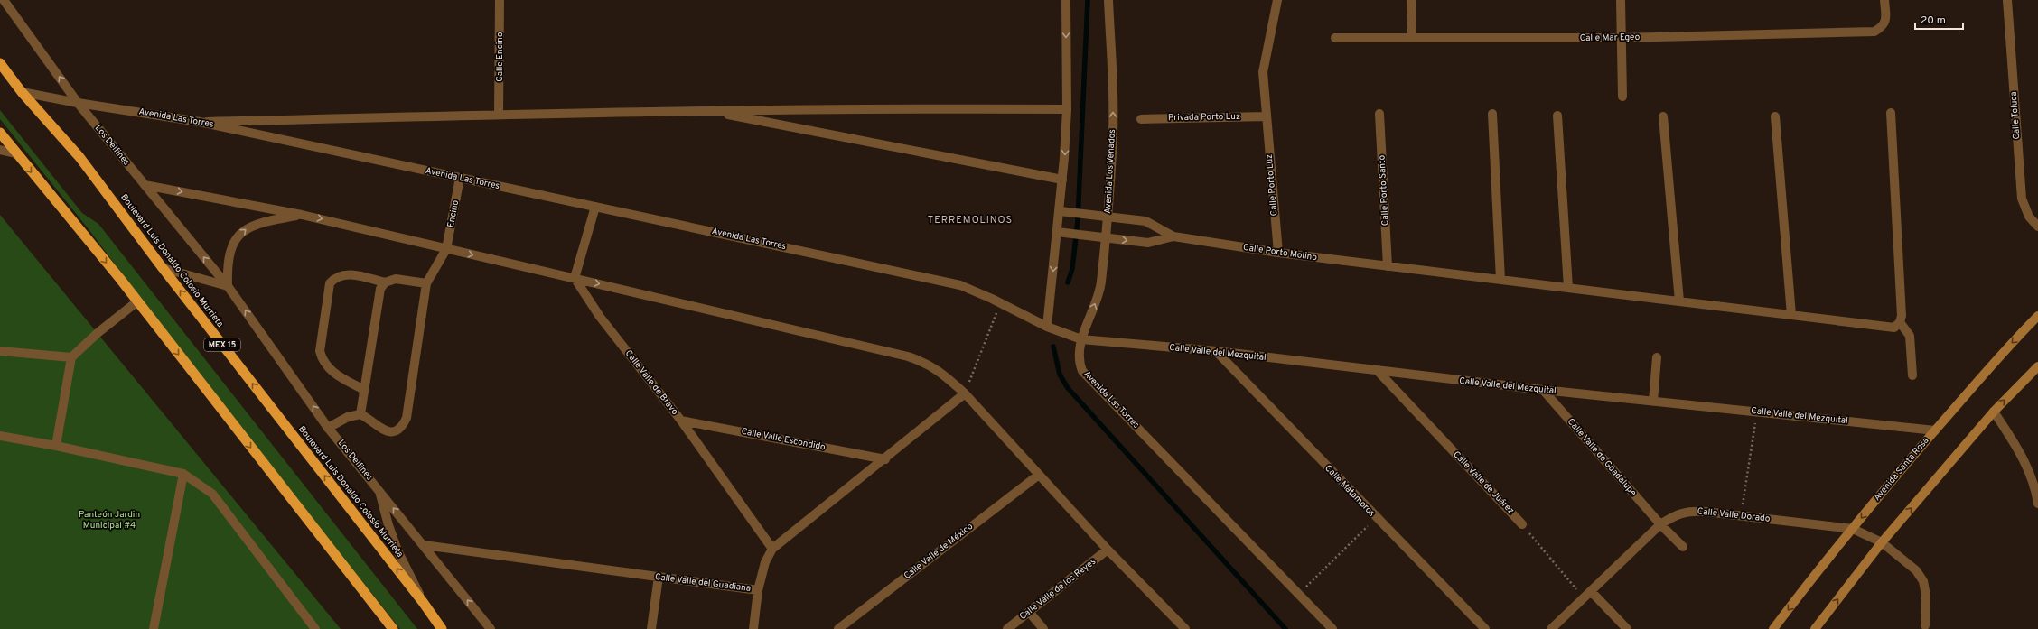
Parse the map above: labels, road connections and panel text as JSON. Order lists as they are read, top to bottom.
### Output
{
  "streets": {
    "highway": ["Boulevard Luis Donaldo Colosio Murrieta", "MEX 15"],
    "main road": ["Avenida Santa Rosa"],
    "street": [
      "Calle Mar Egeo",
      "Calle Encino",
      "Calle Toluca",
      "Privada Porto Luz",
      "Avenida Las Torres",
      "Los Delfines",
      "Avenida Los Venados",
      "Calle Porto Luz",
      "Calle Porto Santo",
      "Encino",
      "Calle Porto Molino",
      "Calle Valle del Mezquital",
      "Calle Valle de Bravo",
      "Calle Valle Escondido",
      "Calle Valle de Guadalupe",
      "Calle Valle de Juárez",
      "Calle Matamoros",
      "Calle Valle Dorado",
      "Calle Valle de México",
      "Calle Valle del Guadiana",
      "Calle Valle de los Reyes"
    ]
  },
  "crossings": [
    ["Privada Porto Luz", "Calle Porto Luz"],
    ["Avenida Las Torres", "Los Delfines"],
    ["Avenida Las Torres", "Avenida Los Venados"],
    ["Avenida Las Torres", "Encino"],
    ["Avenida Las Torres", "Boulevard Luis Donaldo Colosio Murrieta"],
    ["Avenida Las Torres", "Calle Valle del Mezquital"],
    ["Los Delfines", "Calle Valle del Guadiana"],
    ["Avenida Los Venados", "Calle Porto Molino"],
    ["Avenida Los Venados", "Calle Valle del Mezquital"],
    ["Calle Porto Luz", "Calle Porto Molino"],
    ["Calle Porto Santo", "Calle Porto Molino"],
    ["Calle Valle del Mezquital", "Calle Valle de Guadalupe"],
    ["Calle Valle del Mezquital", "Avenida Santa Rosa"],
    ["Calle Valle del Mezquital", "Calle Valle de Juárez"],
    ["Calle Valle del Mezquital", "Calle Matamoros"],
    ["Calle Valle de Bravo", "Calle Valle Escondido"],
    ["Calle Valle de Bravo", "Calle Valle del Guadiana"],
    ["Calle Valle Escondido", "Calle Valle del Guadiana"],
    ["Calle Valle de Guadalupe", "Calle Valle Dorado"],
    ["Avenida Santa Rosa", "Calle Valle Dorado"]
  ],
  "one_way": ["Los Delfines"],
  "districts": ["TERREMOLINOS"],
  "parks": ["Panteón Jardin Municipal #4"],
  "scale_bar": "20 m"
}
